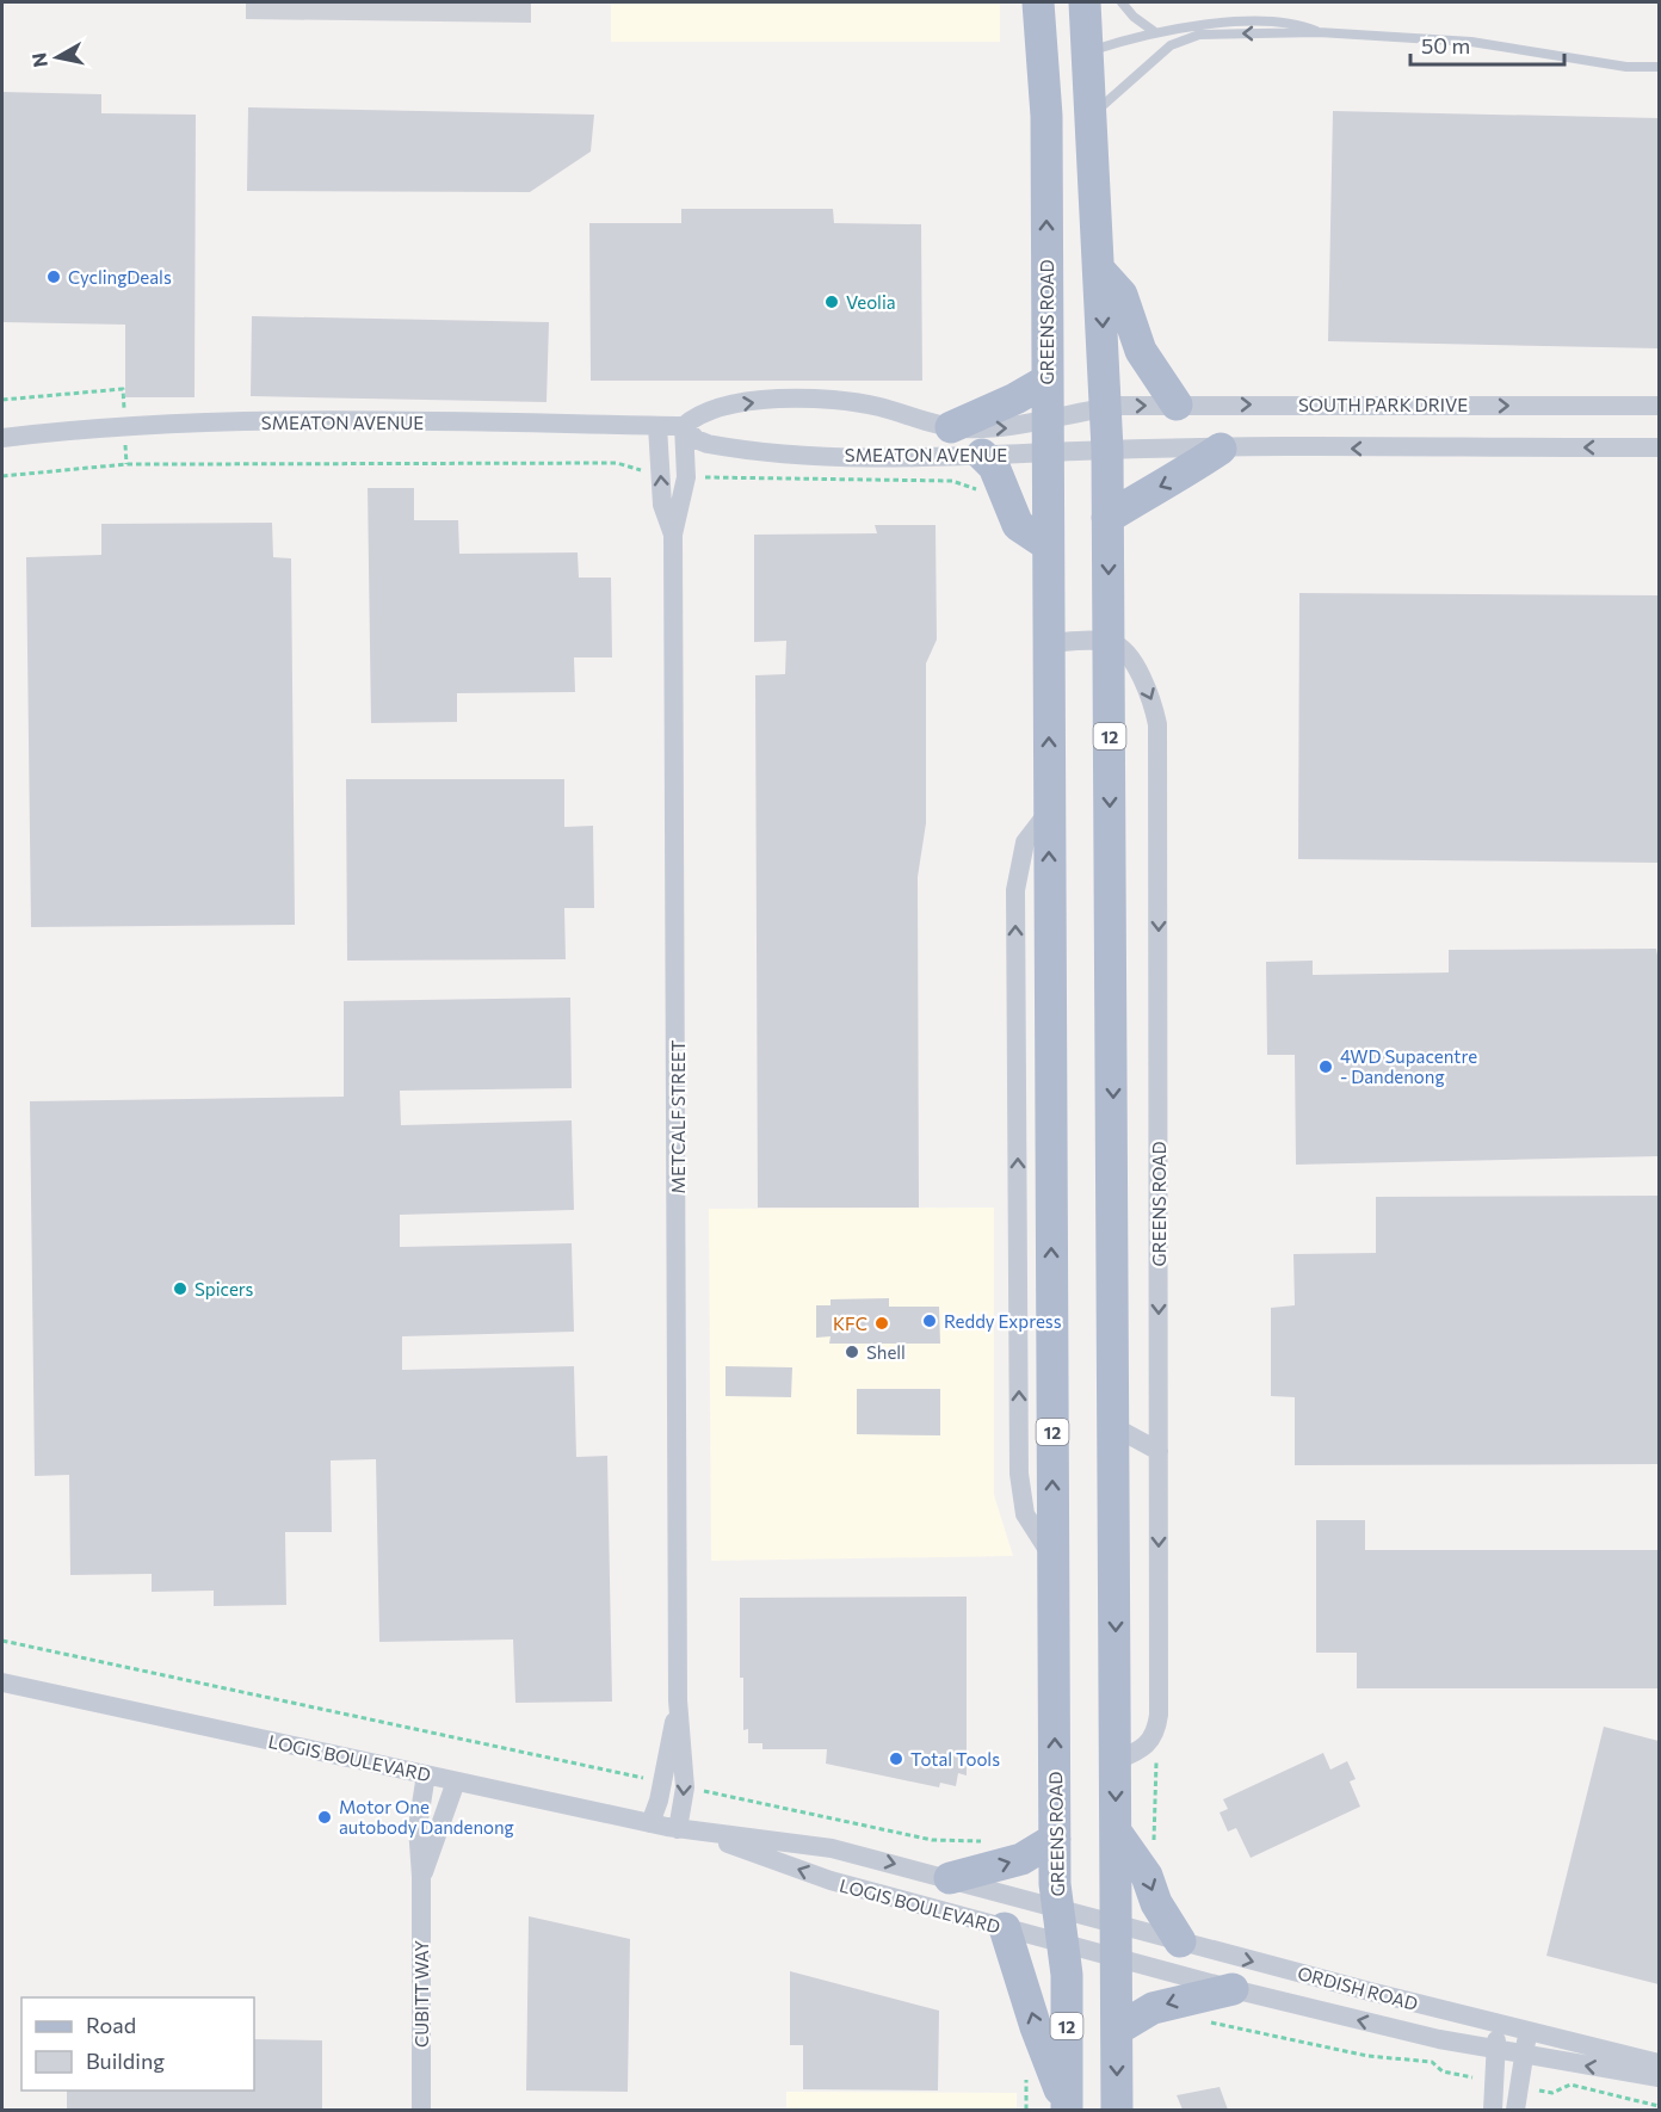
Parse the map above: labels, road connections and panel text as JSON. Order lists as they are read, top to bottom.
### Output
{
  "streets": {
    "main road": ["GREENS ROAD", "12"],
    "street": [
      "SOUTH PARK DRIVE",
      "SMEATON AVENUE",
      "METCALF STREET",
      "LOGIS BOULEVARD",
      "ORDISH ROAD",
      "CUBITT WAY"
    ]
  },
  "crossings": [
    ["GREENS ROAD", "SMEATON AVENUE"],
    ["GREENS ROAD", "12"],
    ["GREENS ROAD", "LOGIS BOULEVARD"],
    ["GREENS ROAD", "ORDISH ROAD"],
    ["SOUTH PARK DRIVE", "SMEATON AVENUE"],
    ["SOUTH PARK DRIVE", "12"],
    ["SMEATON AVENUE", "12"],
    ["SMEATON AVENUE", "METCALF STREET"],
    ["12", "ORDISH ROAD"],
    ["METCALF STREET", "LOGIS BOULEVARD"],
    ["LOGIS BOULEVARD", "ORDISH ROAD"],
    ["LOGIS BOULEVARD", "CUBITT WAY"]
  ],
  "places": [
    "CyclingDeals",
    "Veolia",
    "4WD Supacentre - Dandenong",
    "Spicers",
    "Reddy Express",
    "KFC",
    "Shell",
    "Total Tools",
    "Motor One autobody Dandenong"
  ],
  "legend": ["Road", "Building"],
  "scale_bar": "50 m",
  "north": "left"
}
